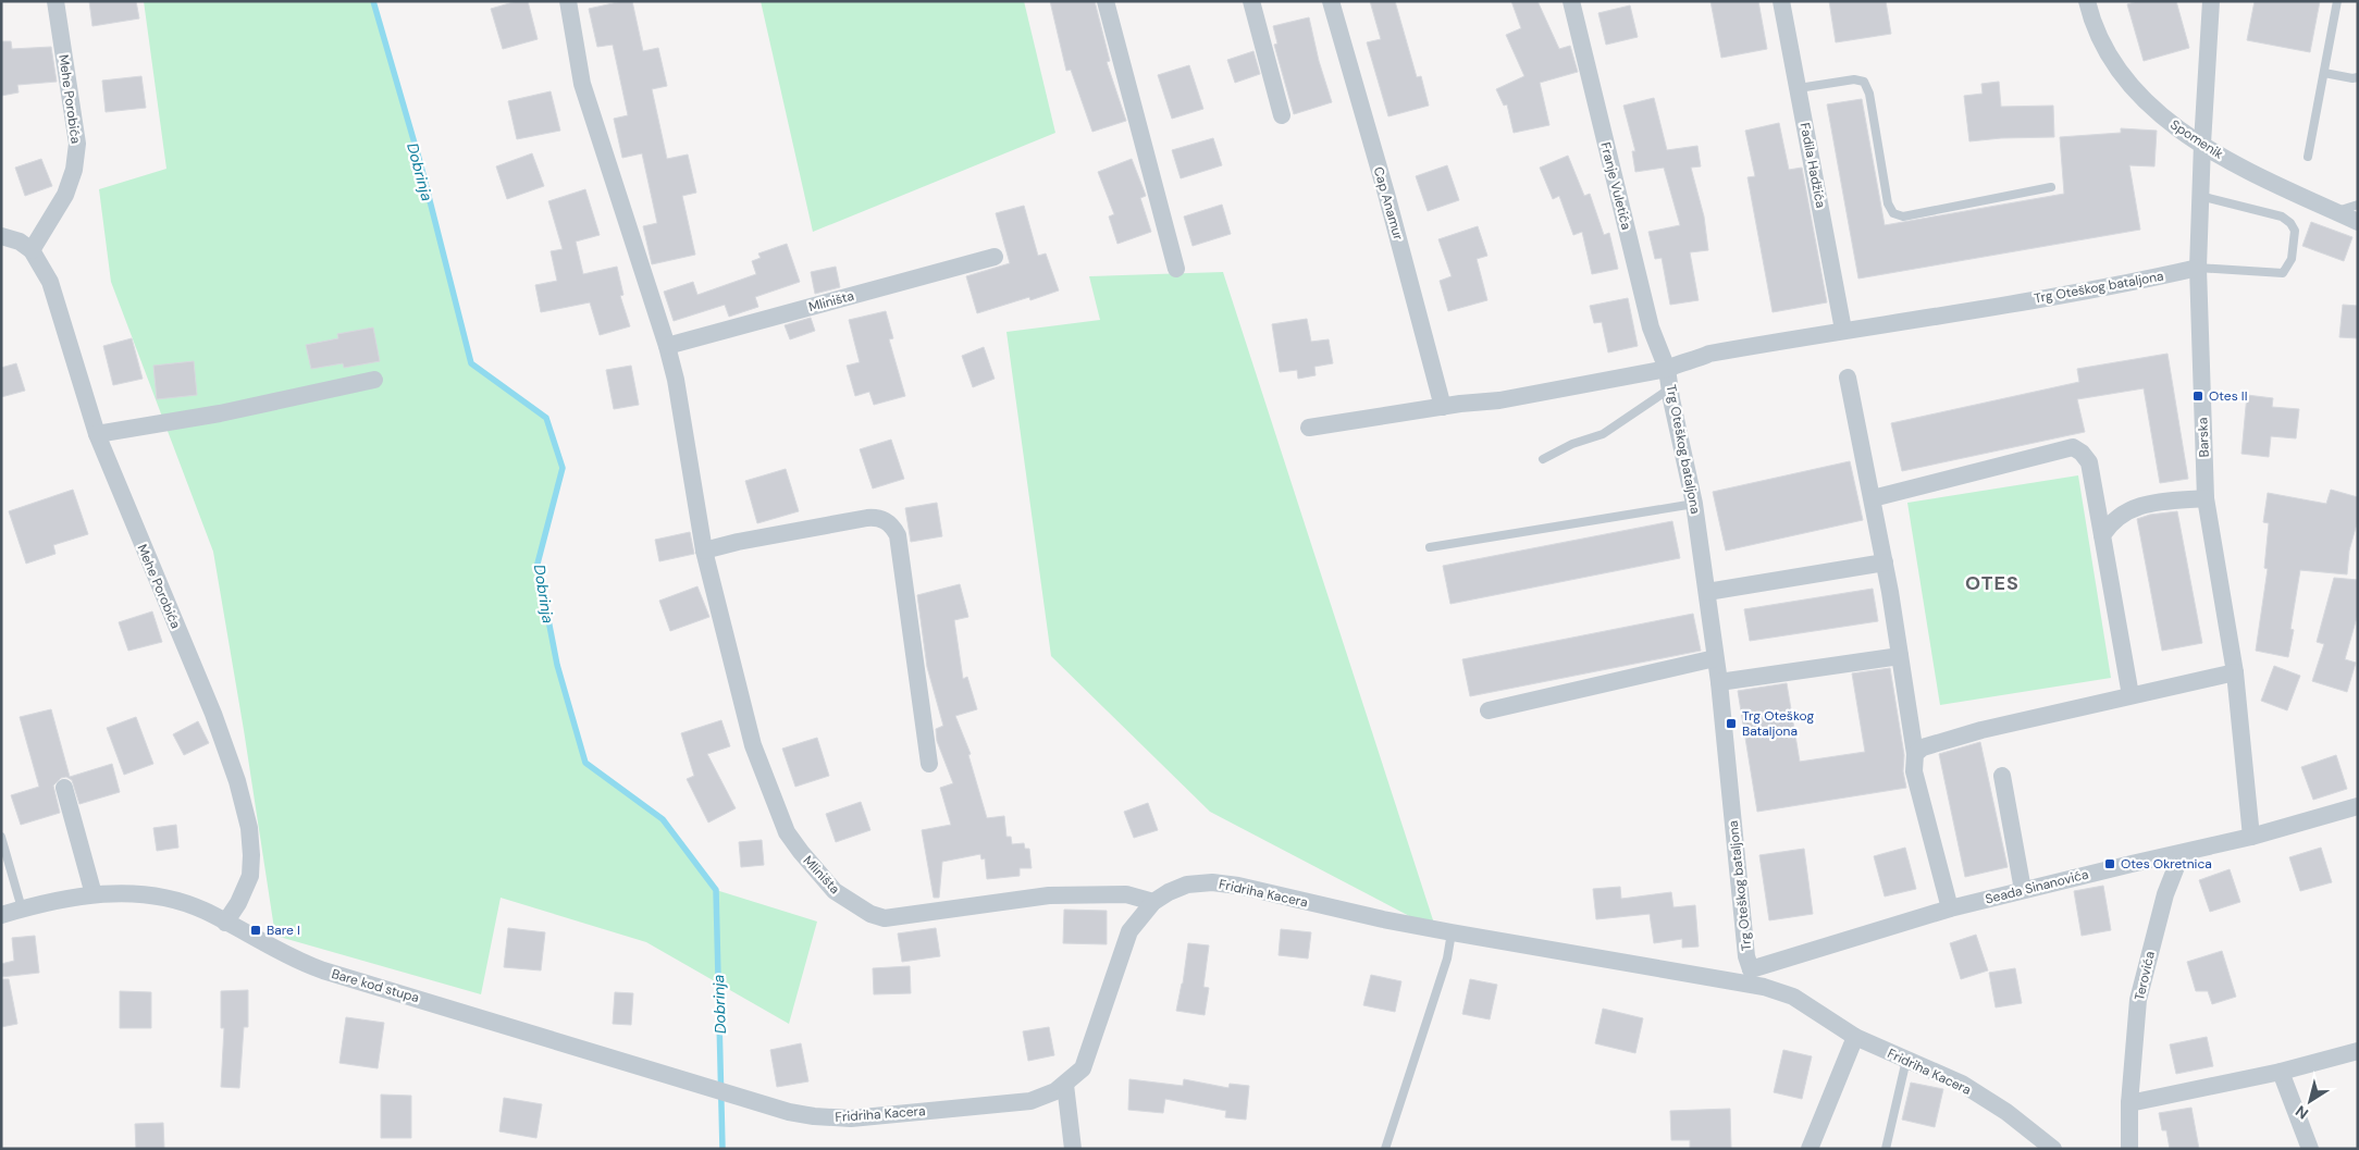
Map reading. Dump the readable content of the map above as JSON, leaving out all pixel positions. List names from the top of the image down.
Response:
{
  "streets": {
    "street": [
      "Mehe Porobića",
      "Spomenik",
      "Fadila Hadžića",
      "Franje Vuletića",
      "Cap Anamur",
      "Trg Oteškog bataljona",
      "Mliništa",
      "Barska",
      "Seada Sinanovića",
      "Fridriha Kacera",
      "Terovića",
      "Bare kod stupa"
    ]
  },
  "crossings": [
    ["Mehe Porobića", "Bare kod stupa"],
    ["Spomenik", "Barska"],
    ["Fadila Hadžića", "Trg Oteškog bataljona"],
    ["Franje Vuletića", "Trg Oteškog bataljona"],
    ["Trg Oteškog bataljona", "Barska"],
    ["Trg Oteškog bataljona", "Seada Sinanovića"],
    ["Trg Oteškog bataljona", "Fridriha Kacera"],
    ["Mliništa", "Fridriha Kacera"],
    ["Barska", "Seada Sinanovića"],
    ["Seada Sinanovića", "Fridriha Kacera"],
    ["Seada Sinanovića", "Terovića"],
    ["Fridriha Kacera", "Bare kod stupa"]
  ],
  "districts": ["OTES"],
  "water": ["Dobrinja"],
  "places": {
    "transit": [
      "Otes II",
      "Trg Oteškog Bataljona",
      "Otes Okretnica",
      "Bare I"
    ]
  },
  "north": "bottom left"
}
